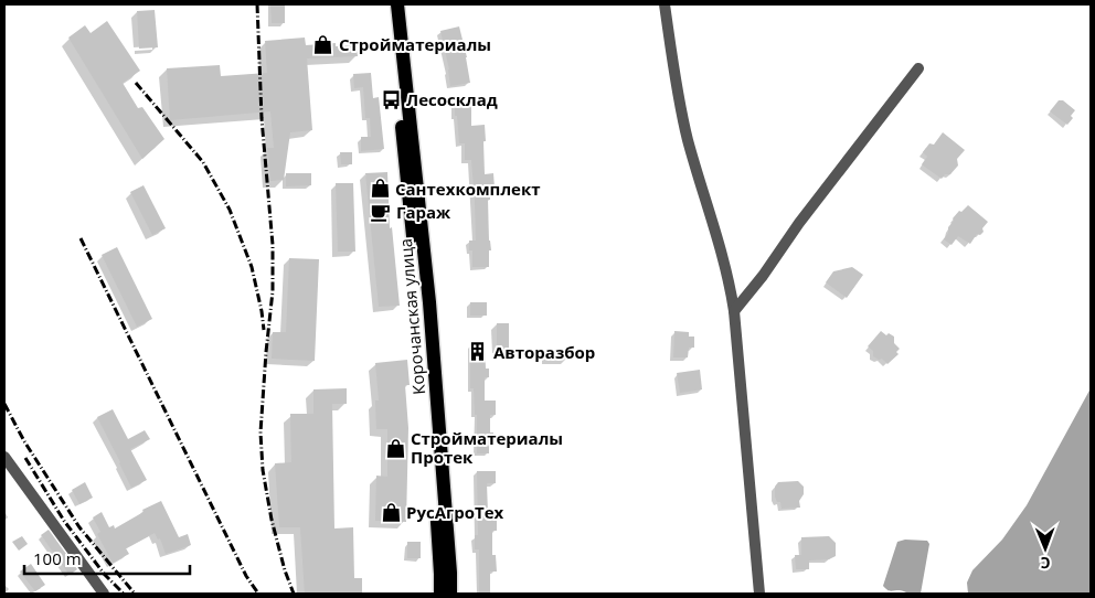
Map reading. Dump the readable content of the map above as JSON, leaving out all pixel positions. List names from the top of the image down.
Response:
{
  "streets": {
    "main road": ["Корочанская улица"]
  },
  "places": {
    "shop": [
      "Стройматериалы",
      "Сантехкомплект",
      "Стройматериалы Протек",
      "РусАгроТех"
    ],
    "bus stop": ["Лесосклад"],
    "cafe": ["Гараж"],
    "building": ["Авторазбор"]
  },
  "scale_bar": "100 m",
  "north": "bottom"
}
